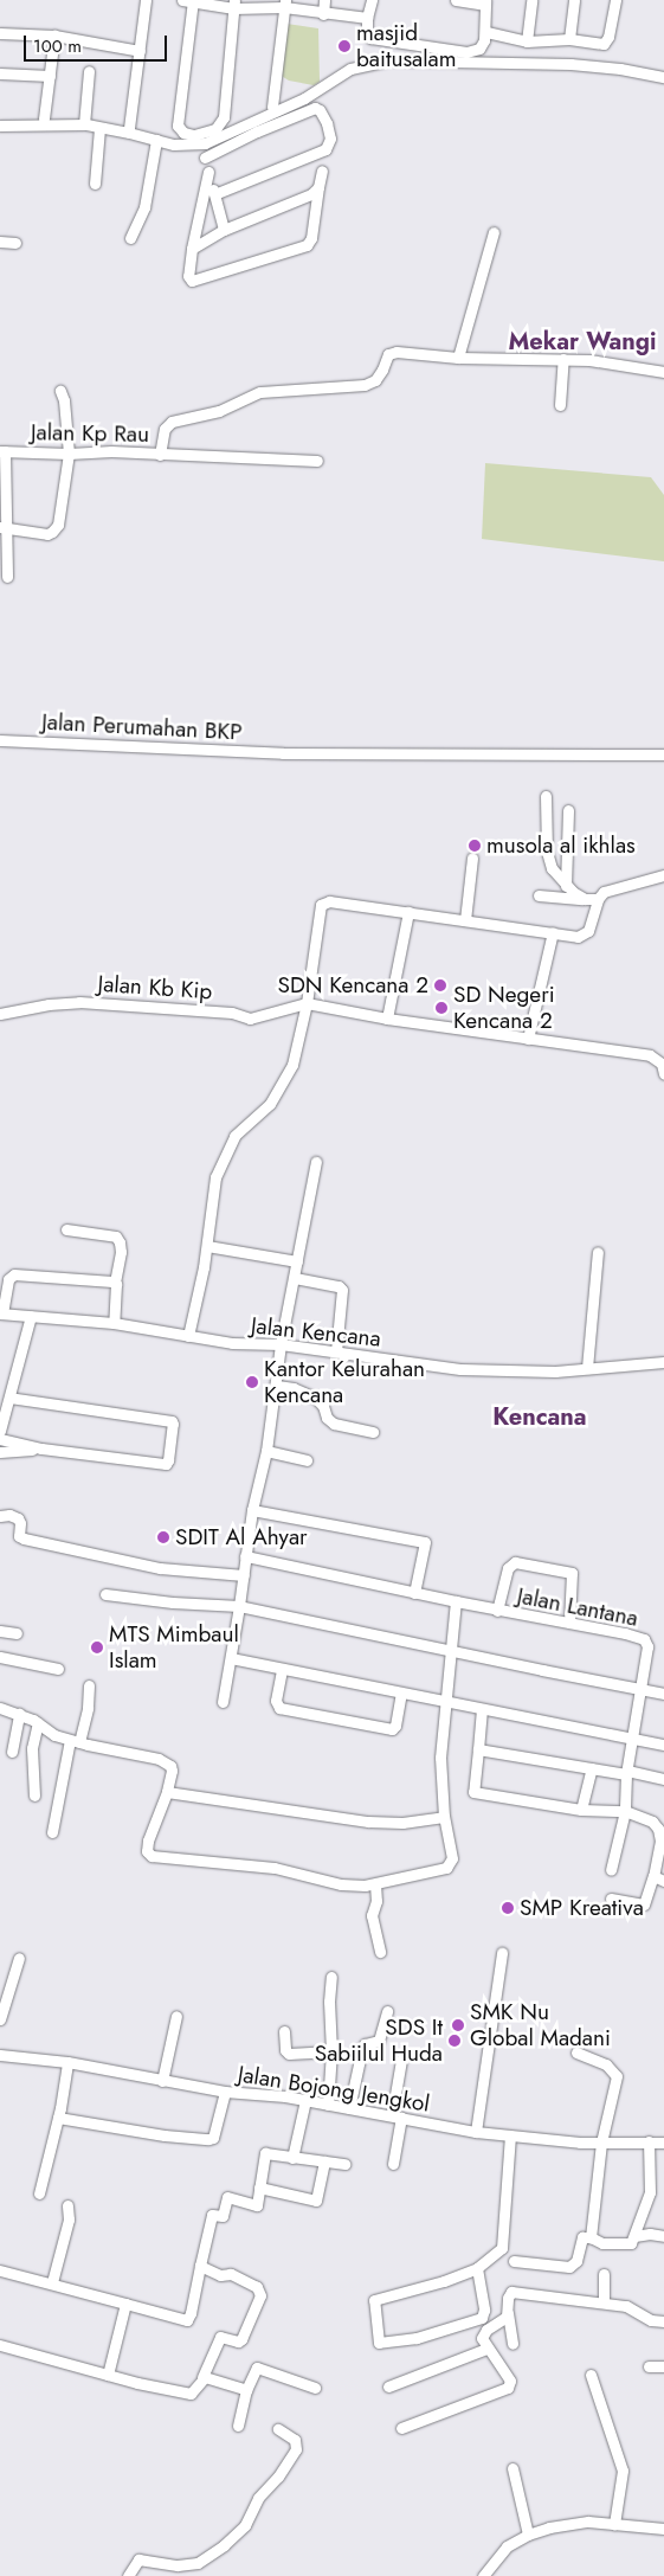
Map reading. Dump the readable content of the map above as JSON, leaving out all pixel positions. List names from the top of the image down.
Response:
{
  "streets": {
    "street": [
      "Jalan Kp Rau",
      "Jalan Perumahan BKP",
      "Jalan Kb Kip",
      "Jalan Kencana",
      "Jalan Lantana",
      "Jalan Bojong Jengkol"
    ]
  },
  "districts": ["Mekar Wangi", "Kencana"],
  "places": [
    "masjid baitusalam",
    "musola al ikhlas",
    "SDN Kencana 2",
    "SD Negeri Kencana 2",
    "Kantor Kelurahan Kencana",
    "SDIT Al Ahyar",
    "MTS Mimbaul Islam",
    "SMP Kreativa",
    "SMK Nu Global Madani",
    "SDS It Sabiilul Huda"
  ],
  "scale_bar": "100 m"
}
